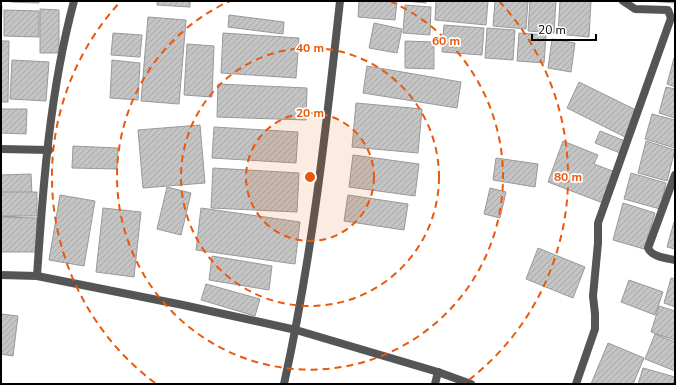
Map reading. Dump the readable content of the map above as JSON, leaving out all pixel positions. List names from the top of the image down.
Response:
{
  "scale_bar": "20 m",
  "rings": [
    "60 m",
    "40 m",
    "20 m",
    "80 m"
  ]
}
